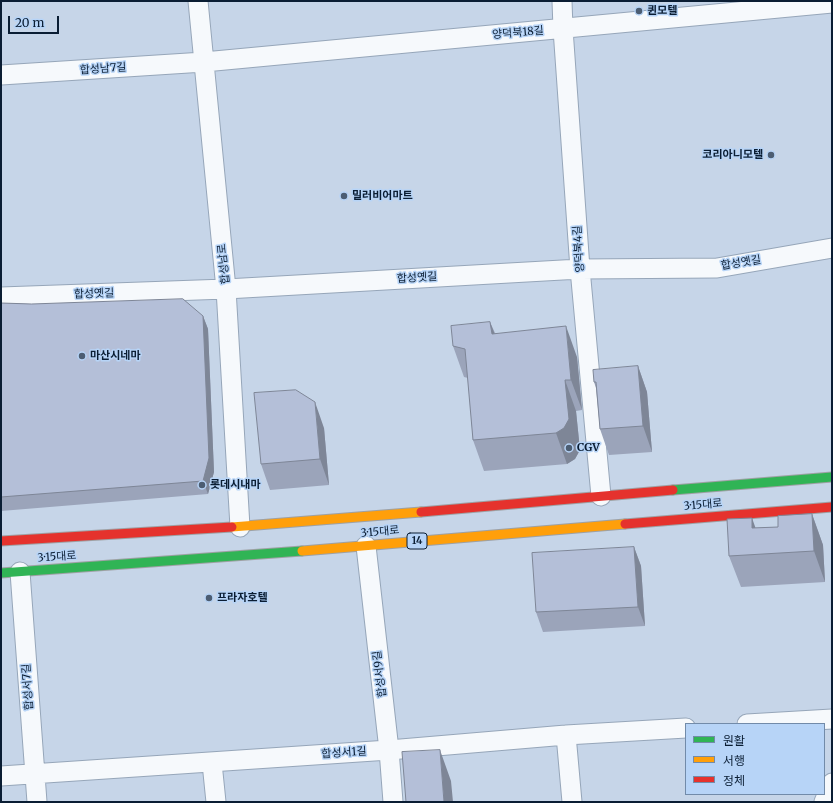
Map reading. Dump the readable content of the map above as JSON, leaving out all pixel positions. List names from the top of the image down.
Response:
{
  "streets": {
    "main road": ["3·15대로", "14"],
    "street": [
      "양덕북18길",
      "합성남7길",
      "양덕북4길",
      "합성옛길",
      "합성남로",
      "합성서9길",
      "합성서7길",
      "합성서1길"
    ]
  },
  "crossings": [
    ["양덕북18길", "합성남7길"],
    ["양덕북18길", "양덕북4길"],
    ["양덕북18길", "합성남로"],
    ["합성남7길", "합성남로"],
    ["양덕북4길", "합성옛길"],
    ["양덕북4길", "3·15대로"],
    ["합성옛길", "합성남로"],
    ["합성남로", "3·15대로"],
    ["3·15대로", "합성서9길"],
    ["3·15대로", "합성서7길"],
    ["합성서9길", "합성서1길"],
    ["합성서7길", "합성서1길"]
  ],
  "places": [
    "퀸모텔",
    "코리아니모텔",
    "밀러비어마트",
    "마산시네마",
    "CGV",
    "롯데시내마",
    "프라자호텔"
  ],
  "legend": ["원활", "서행", "정체"],
  "scale_bar": "20 m"
}
